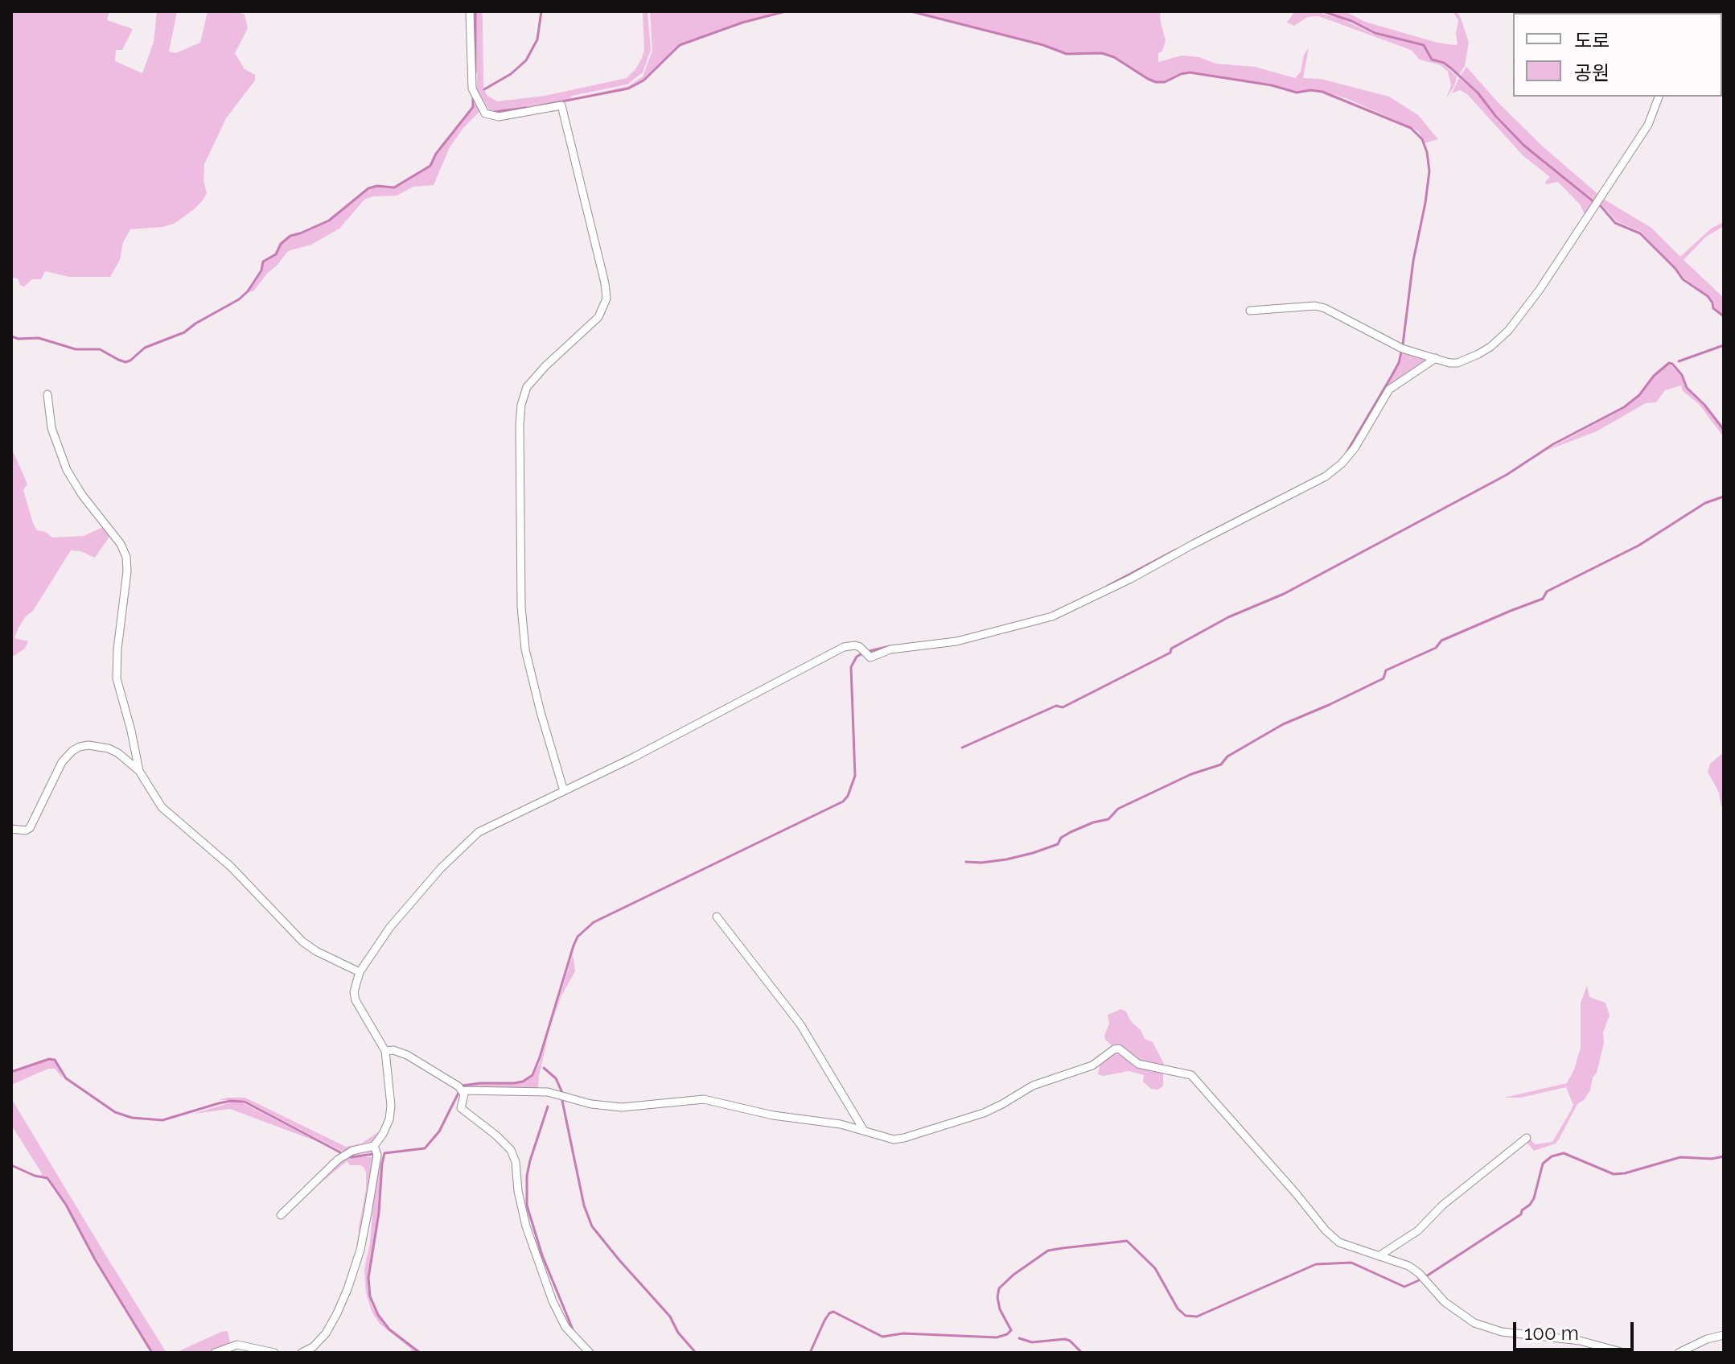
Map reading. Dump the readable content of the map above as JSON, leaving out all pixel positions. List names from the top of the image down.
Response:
{
  "legend": ["도로", "공원"],
  "scale_bar": "100 m"
}
